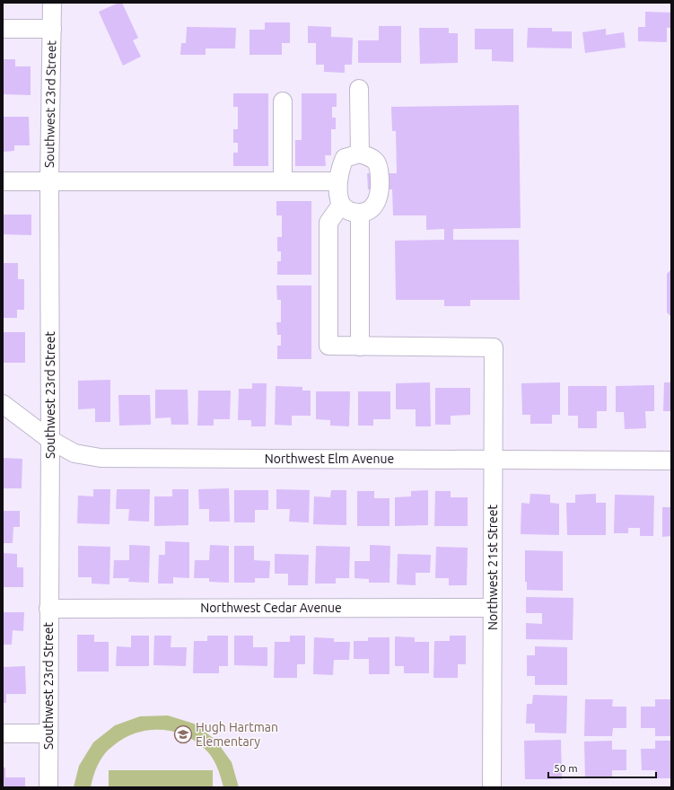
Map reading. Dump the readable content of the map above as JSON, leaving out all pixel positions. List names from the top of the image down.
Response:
{
  "streets": {
    "street": [
      "Southwest 23rd Street",
      "Northwest Elm Avenue",
      "Northwest 21st Street",
      "Northwest Cedar Avenue"
    ]
  },
  "crossings": [
    ["Southwest 23rd Street", "Northwest Elm Avenue"],
    ["Southwest 23rd Street", "Northwest Cedar Avenue"],
    ["Northwest Elm Avenue", "Northwest 21st Street"],
    ["Northwest 21st Street", "Northwest Cedar Avenue"]
  ],
  "places": {
    "school or university": ["Hugh Hartman Elementary"]
  },
  "scale_bar": "50 m"
}
